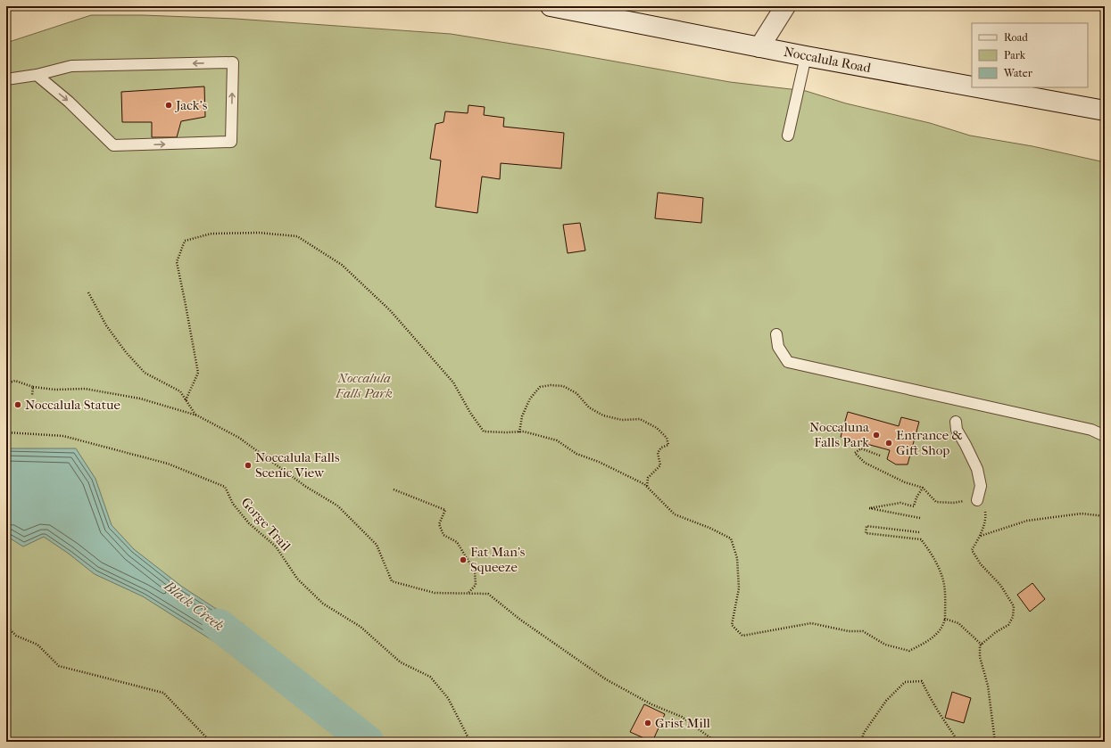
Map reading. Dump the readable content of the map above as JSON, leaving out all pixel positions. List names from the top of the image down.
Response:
{
  "streets": {
    "main road": ["Noccalula Road"],
    "path": ["Gorge Trail"]
  },
  "water": ["Black Creek"],
  "parks": ["Noccalula Falls Park"],
  "places": [
    "Jack's",
    "Noccalula Statue",
    "Noccaluna Falls Park",
    "Entrance & Gift Shop",
    "Noccalula Falls Scenic View",
    "Fat Man's Squeeze",
    "Grist Mill"
  ],
  "legend": ["Road", "Park", "Water"]
}
